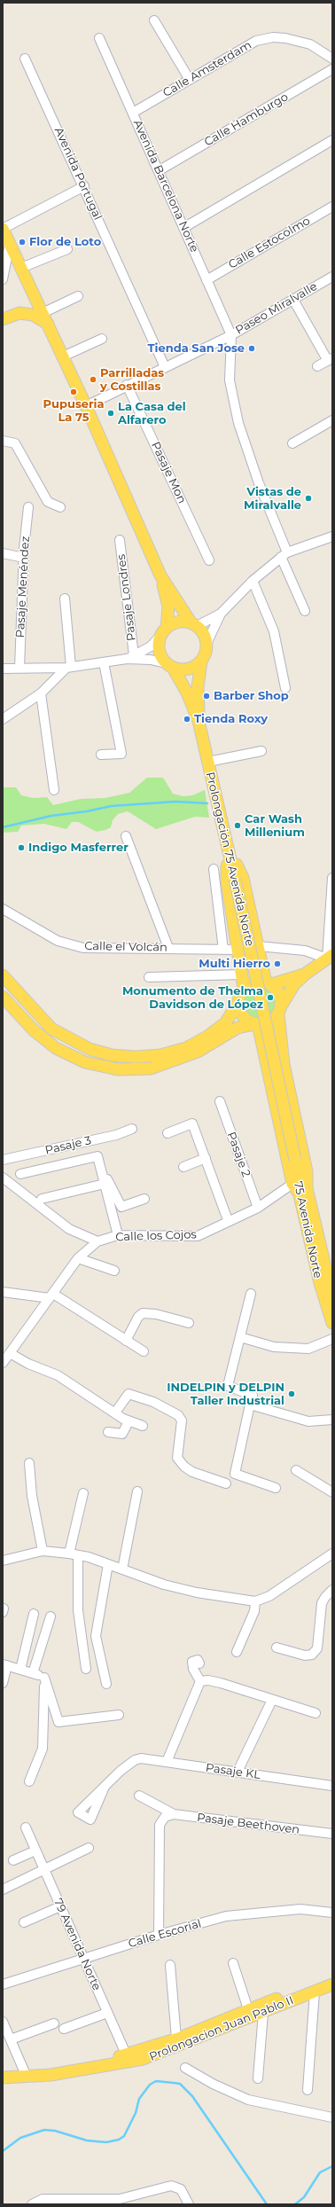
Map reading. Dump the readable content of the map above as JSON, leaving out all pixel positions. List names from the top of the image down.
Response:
{
  "streets": {
    "main road": ["Prolongación 75 Avenida Norte", "75 Avenida Norte", "Prolongacion Juan Pablo II"],
    "street": [
      "Calle Amsterdam",
      "Calle Hamburgo",
      "Avenida Portugal",
      "Avenida Barcelona Norte",
      "Calle Estocolmo",
      "Paseo Miralvalle",
      "Pasaje Mon",
      "Pasaje Menéndez",
      "Pasaje Londres",
      "Calle el Volcán",
      "Pasaje 3",
      "Pasaje 2",
      "Calle los Cojos",
      "Pasaje KL",
      "Pasaje Beethoven",
      "Calle Escorial",
      "79 Avenida Norte"
    ]
  },
  "crossings": [
    ["Calle Amsterdam", "Avenida Barcelona Norte"],
    ["Calle Hamburgo", "Avenida Barcelona Norte"],
    ["Avenida Portugal", "Paseo Miralvalle"],
    ["Avenida Barcelona Norte", "Calle Estocolmo"],
    ["Avenida Barcelona Norte", "Paseo Miralvalle"],
    ["Paseo Miralvalle", "Pasaje Mon"],
    ["Prolongación 75 Avenida Norte", "75 Avenida Norte"],
    ["Pasaje 2", "Calle los Cojos"],
    ["75 Avenida Norte", "Calle los Cojos"],
    ["Calle Escorial", "79 Avenida Norte"],
    ["79 Avenida Norte", "Prolongacion Juan Pablo II"]
  ],
  "places": [
    "Flor de Loto",
    "Tienda San Jose",
    "Parrilladas y Costillas",
    "Pupuseria La 75",
    "La Casa del Alfarero",
    "Vistas de Miralvalle",
    "Barber Shop",
    "Tienda Roxy",
    "Car Wash Millenium",
    "Indigo Masferrer",
    "Multi Hierro",
    "Monumento de Thelma Davidson de López",
    "INDELPIN y DELPIN Taller Industrial"
  ]
}
